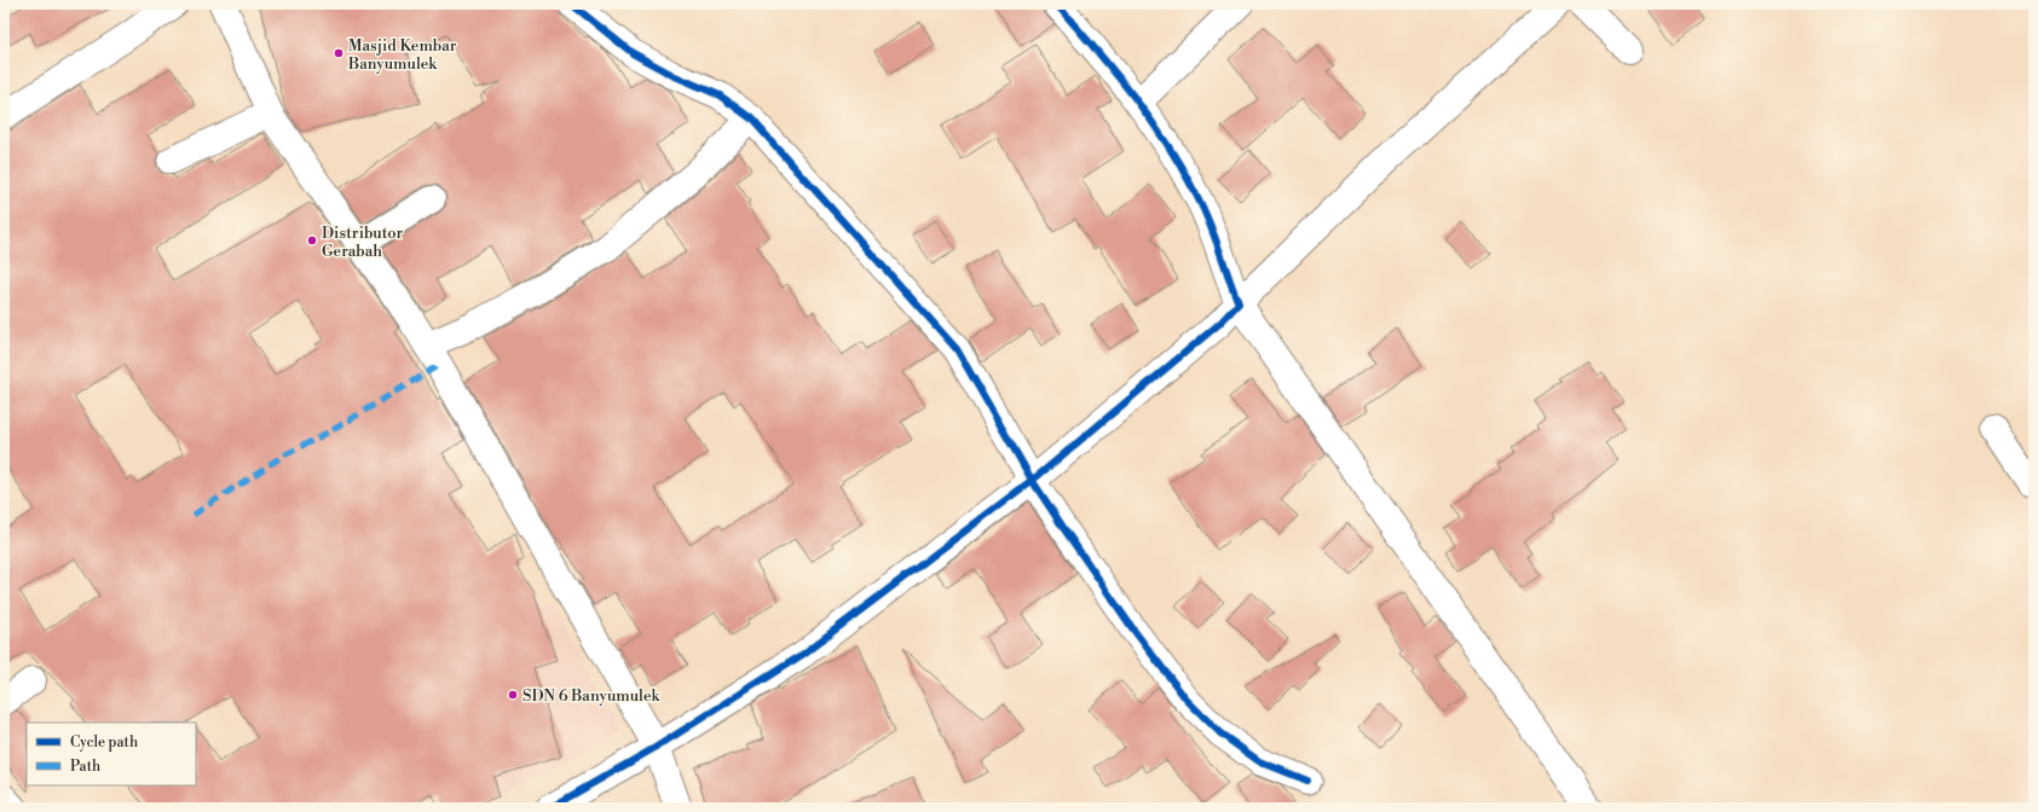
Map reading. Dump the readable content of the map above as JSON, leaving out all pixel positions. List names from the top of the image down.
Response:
{
  "places": ["Masjid Kembar Banyumulek", "Distributor Gerabah", "SDN 6 Banyumulek"],
  "legend": ["Cycle path", "Path"]
}
